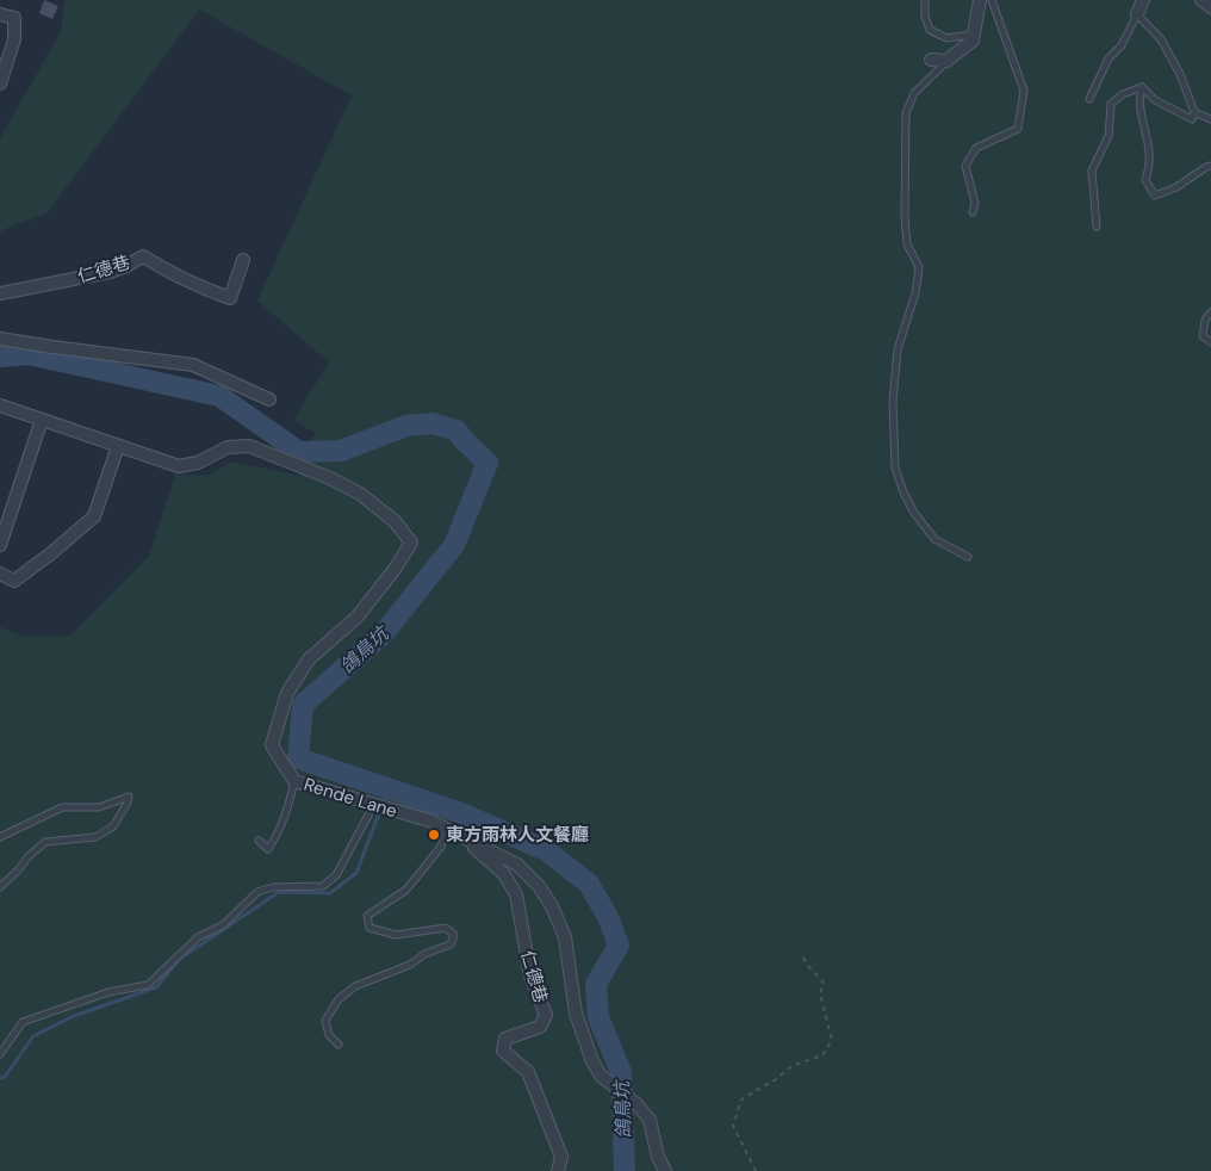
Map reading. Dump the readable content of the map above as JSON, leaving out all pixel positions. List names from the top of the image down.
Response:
{
  "streets": {
    "street": ["仁德巷", "Rende Lane"]
  },
  "crossings": [
    ["仁德巷", "Rende Lane"]
  ],
  "water": ["鴿鳥坑"],
  "places": ["東方雨林人文餐廳"]
}
